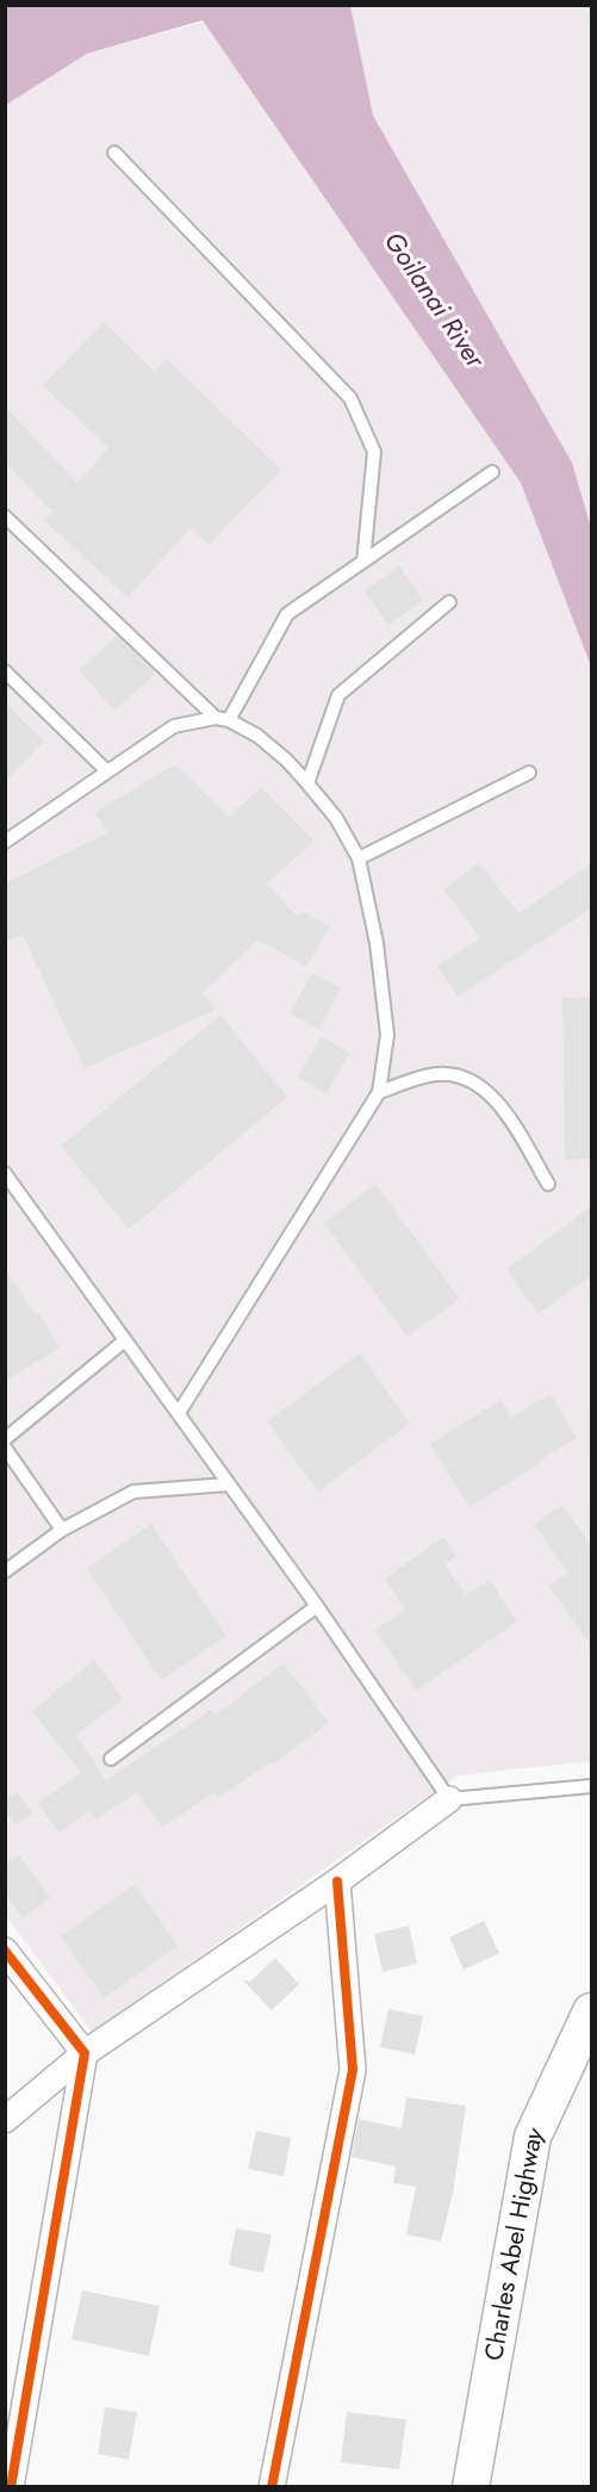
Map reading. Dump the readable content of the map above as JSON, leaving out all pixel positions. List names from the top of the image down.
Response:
{
  "streets": {
    "main road": ["Charles Abel Highway"]
  },
  "water": ["Goilanai River"]
}
